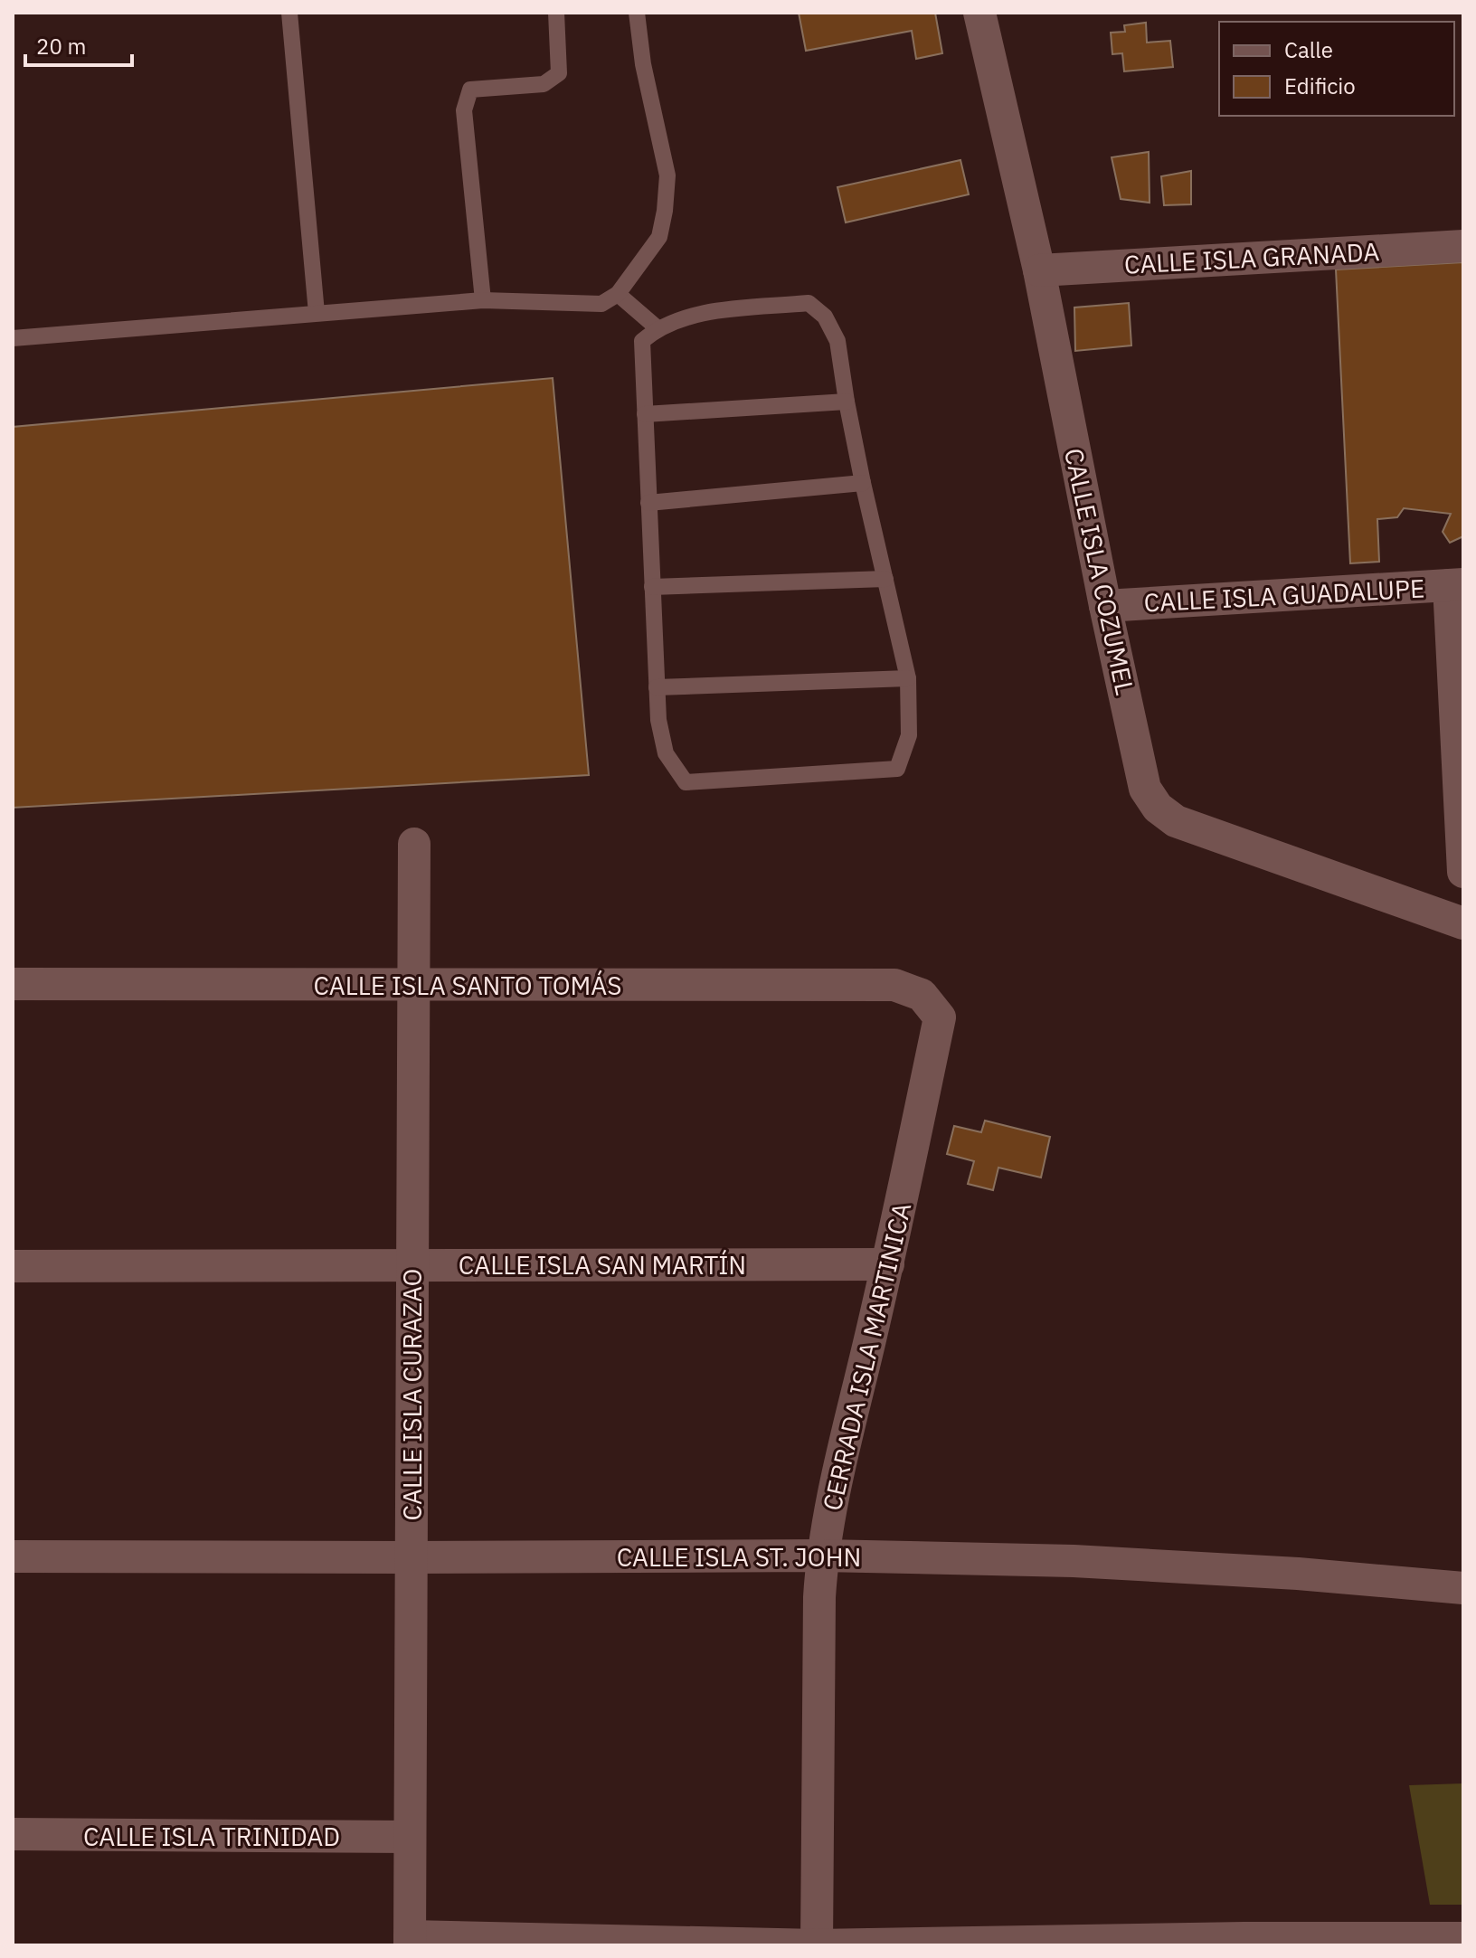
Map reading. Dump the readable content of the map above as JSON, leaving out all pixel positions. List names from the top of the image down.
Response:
{
  "streets": {
    "street": [
      "CALLE ISLA GRANADA",
      "CALLE ISLA COZUMEL",
      "CALLE ISLA GUADALUPE",
      "CALLE ISLA SANTO TOMÁS",
      "CALLE ISLA SAN MARTÍN",
      "CERRADA ISLA MARTINICA",
      "CALLE ISLA CURAZAO",
      "CALLE ISLA ST. JOHN",
      "CALLE ISLA TRINIDAD"
    ]
  },
  "crossings": [
    ["CALLE ISLA GRANADA", "CALLE ISLA COZUMEL"],
    ["CALLE ISLA COZUMEL", "CALLE ISLA GUADALUPE"],
    ["CALLE ISLA SANTO TOMÁS", "CERRADA ISLA MARTINICA"],
    ["CALLE ISLA SANTO TOMÁS", "CALLE ISLA CURAZAO"],
    ["CALLE ISLA SAN MARTÍN", "CERRADA ISLA MARTINICA"],
    ["CALLE ISLA SAN MARTÍN", "CALLE ISLA CURAZAO"],
    ["CERRADA ISLA MARTINICA", "CALLE ISLA ST. JOHN"],
    ["CALLE ISLA CURAZAO", "CALLE ISLA ST. JOHN"],
    ["CALLE ISLA CURAZAO", "CALLE ISLA TRINIDAD"]
  ],
  "legend": ["Calle", "Edificio"],
  "scale_bar": "20 m"
}
